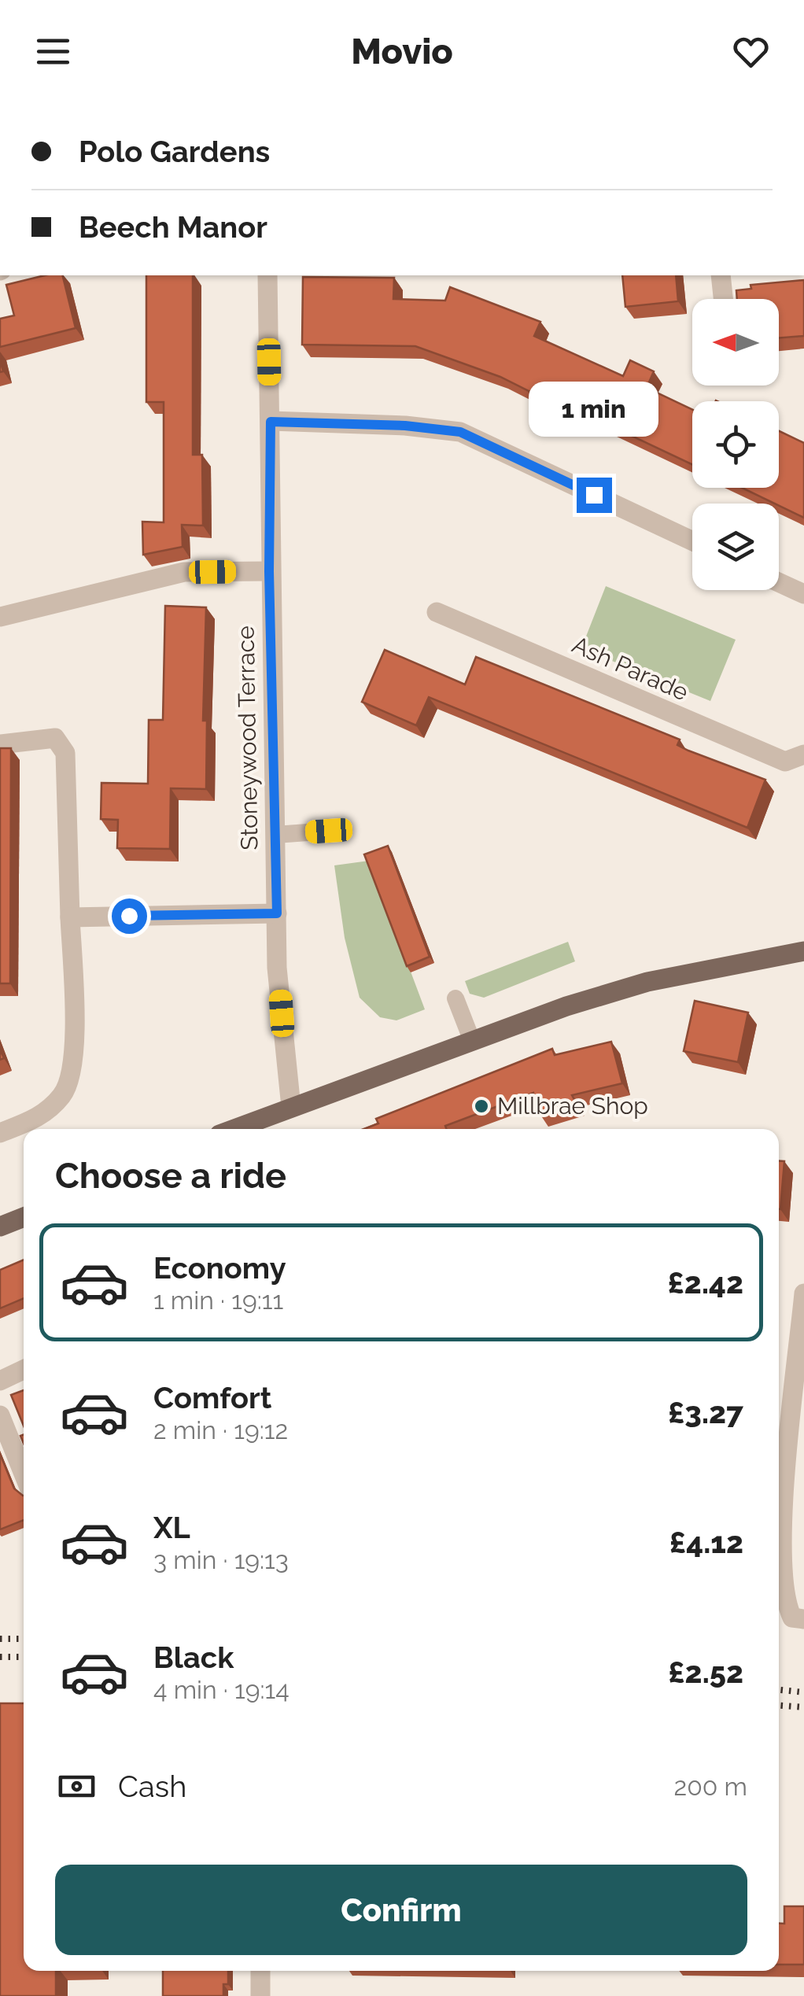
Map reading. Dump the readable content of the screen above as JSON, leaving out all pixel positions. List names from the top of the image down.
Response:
{
  "streets": {
    "street": ["Ash Parade", "Stoneywood Terrace"]
  },
  "places": ["Millbrae Shop"],
  "north": "left",
  "page": {
    "header": "Movio",
    "banner": ["Polo Gardens", "Beech Manor"],
    "bubble": "1 min",
    "heading": "Choose a ride",
    "list": [
      {
        "name": "Economy",
        "note": "1 min · 19:11",
        "value": "£2.42"
      },
      {
        "name": "Comfort",
        "note": "2 min · 19:12",
        "value": "£3.27"
      },
      {
        "name": "XL",
        "note": "3 min · 19:13",
        "value": "£4.12"
      },
      {
        "name": "Black",
        "note": "4 min · 19:14",
        "value": "£2.52"
      }
    ],
    "pay": ["Cash", "200 m"],
    "buttons": "Confirm"
  }
}
